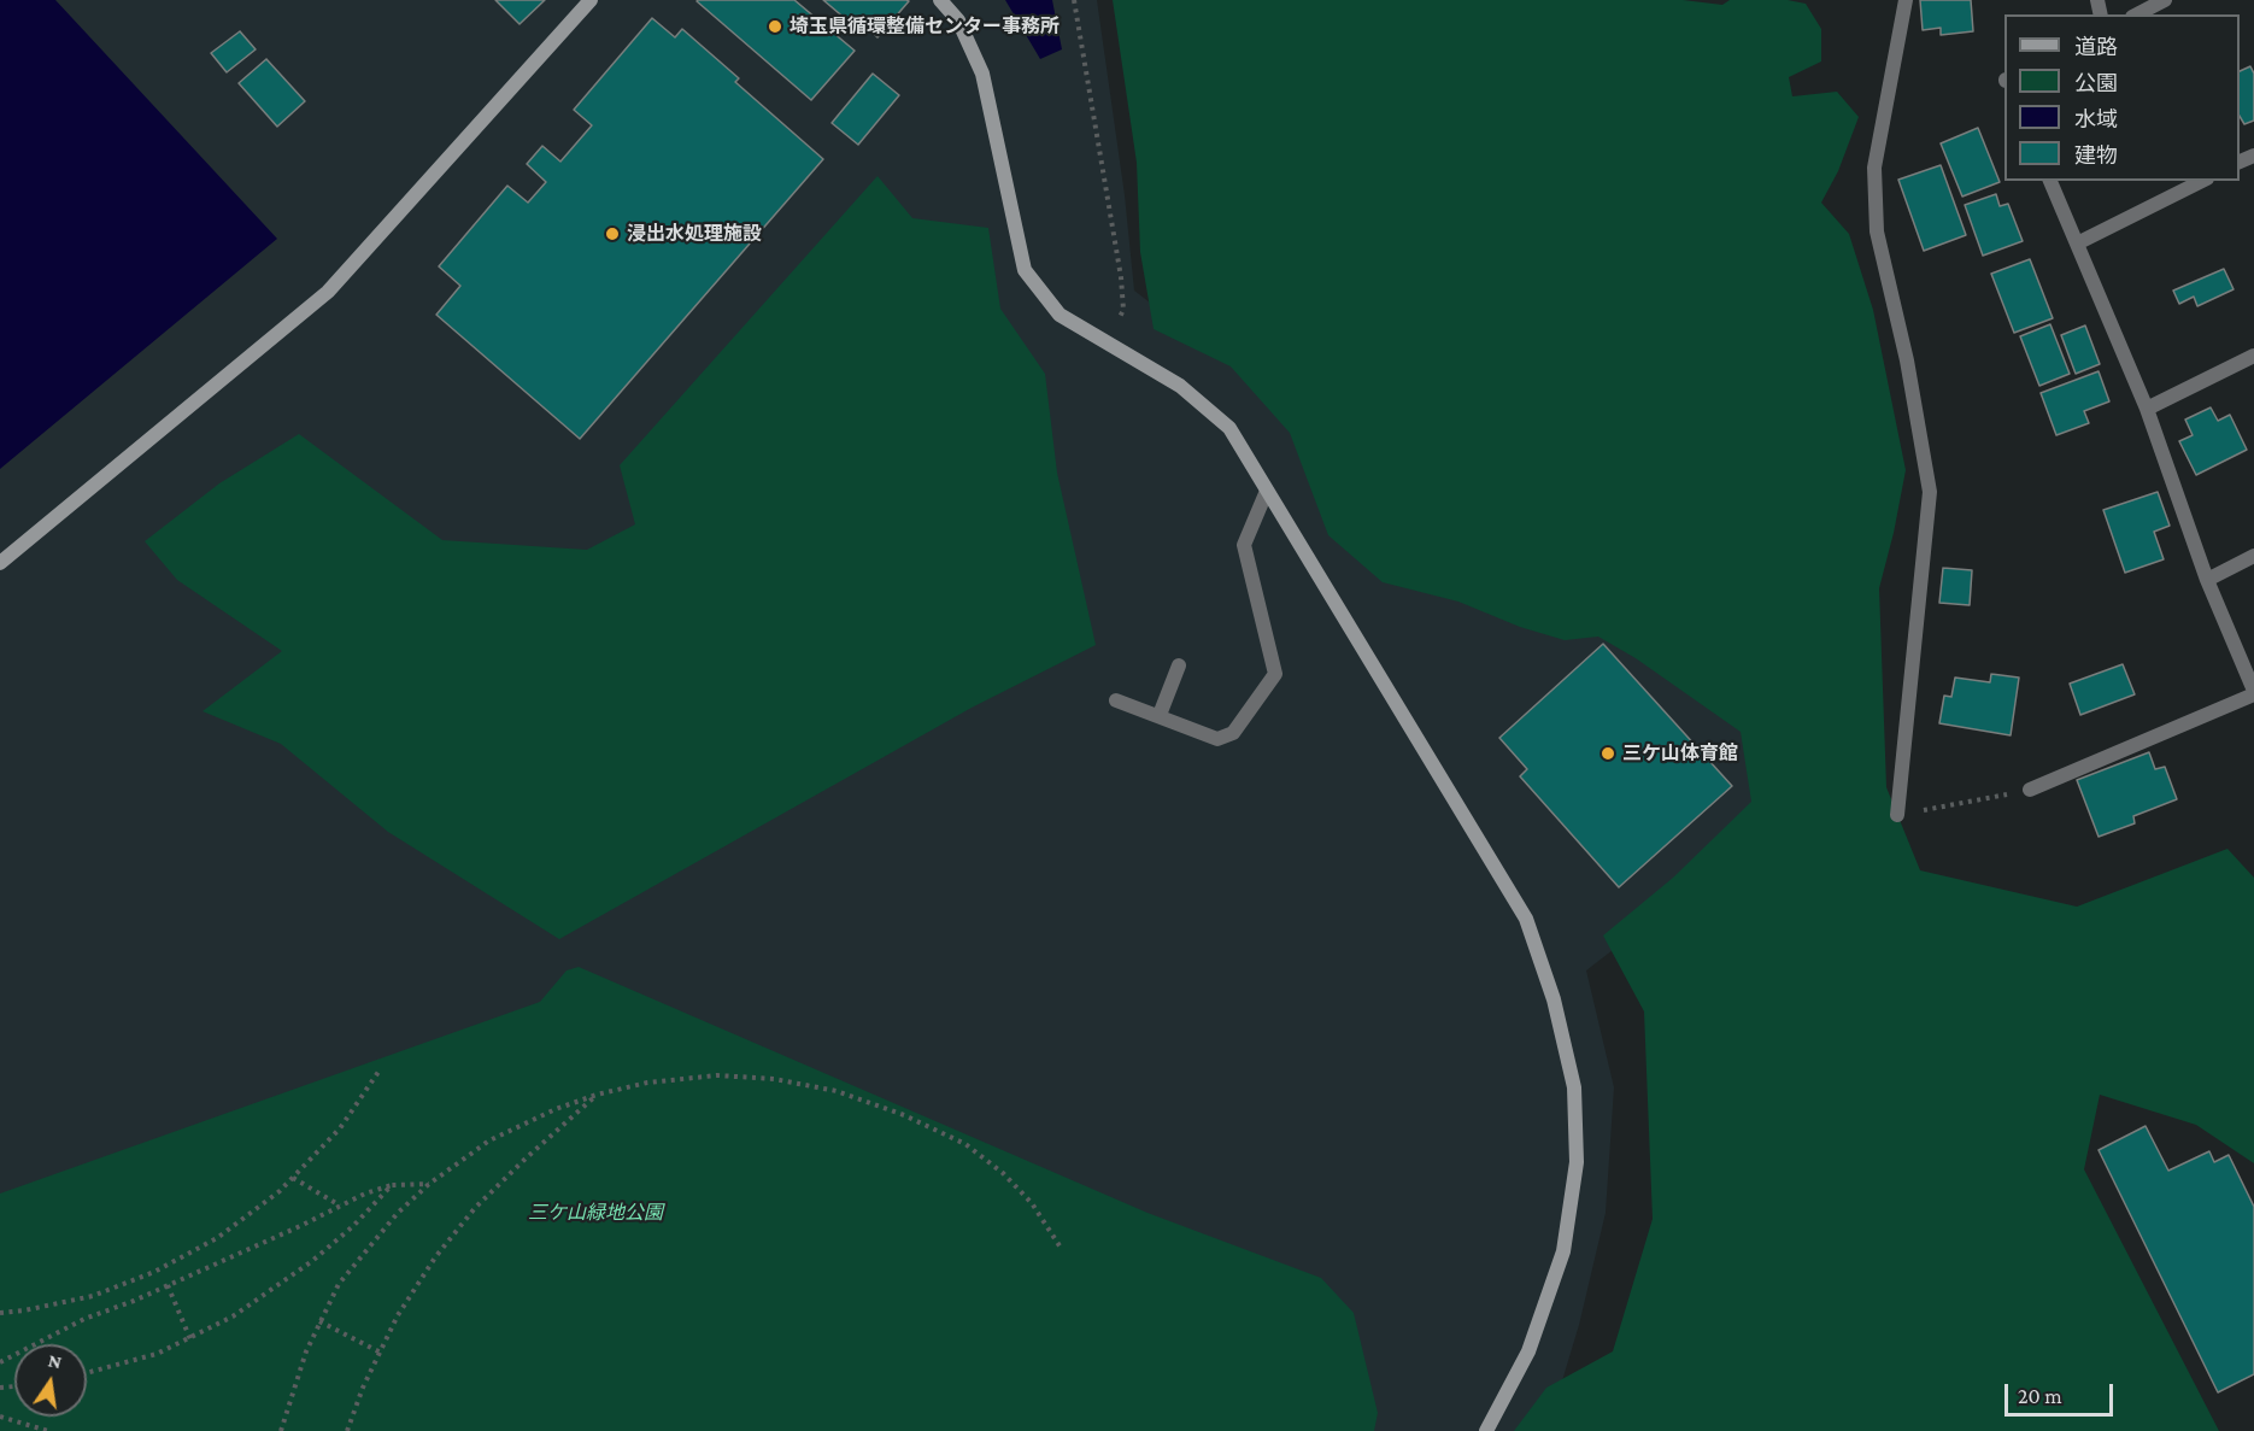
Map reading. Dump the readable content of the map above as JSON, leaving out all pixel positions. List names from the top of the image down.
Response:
{
  "parks": ["三ケ山緑地公園"],
  "places": ["埼玉県循環整備センター事務所", "浸出水処理施設", "三ケ山体育館"],
  "legend": [
    "道路",
    "公園",
    "水域",
    "建物"
  ],
  "scale_bar": "20 m",
  "north": "top"
}
